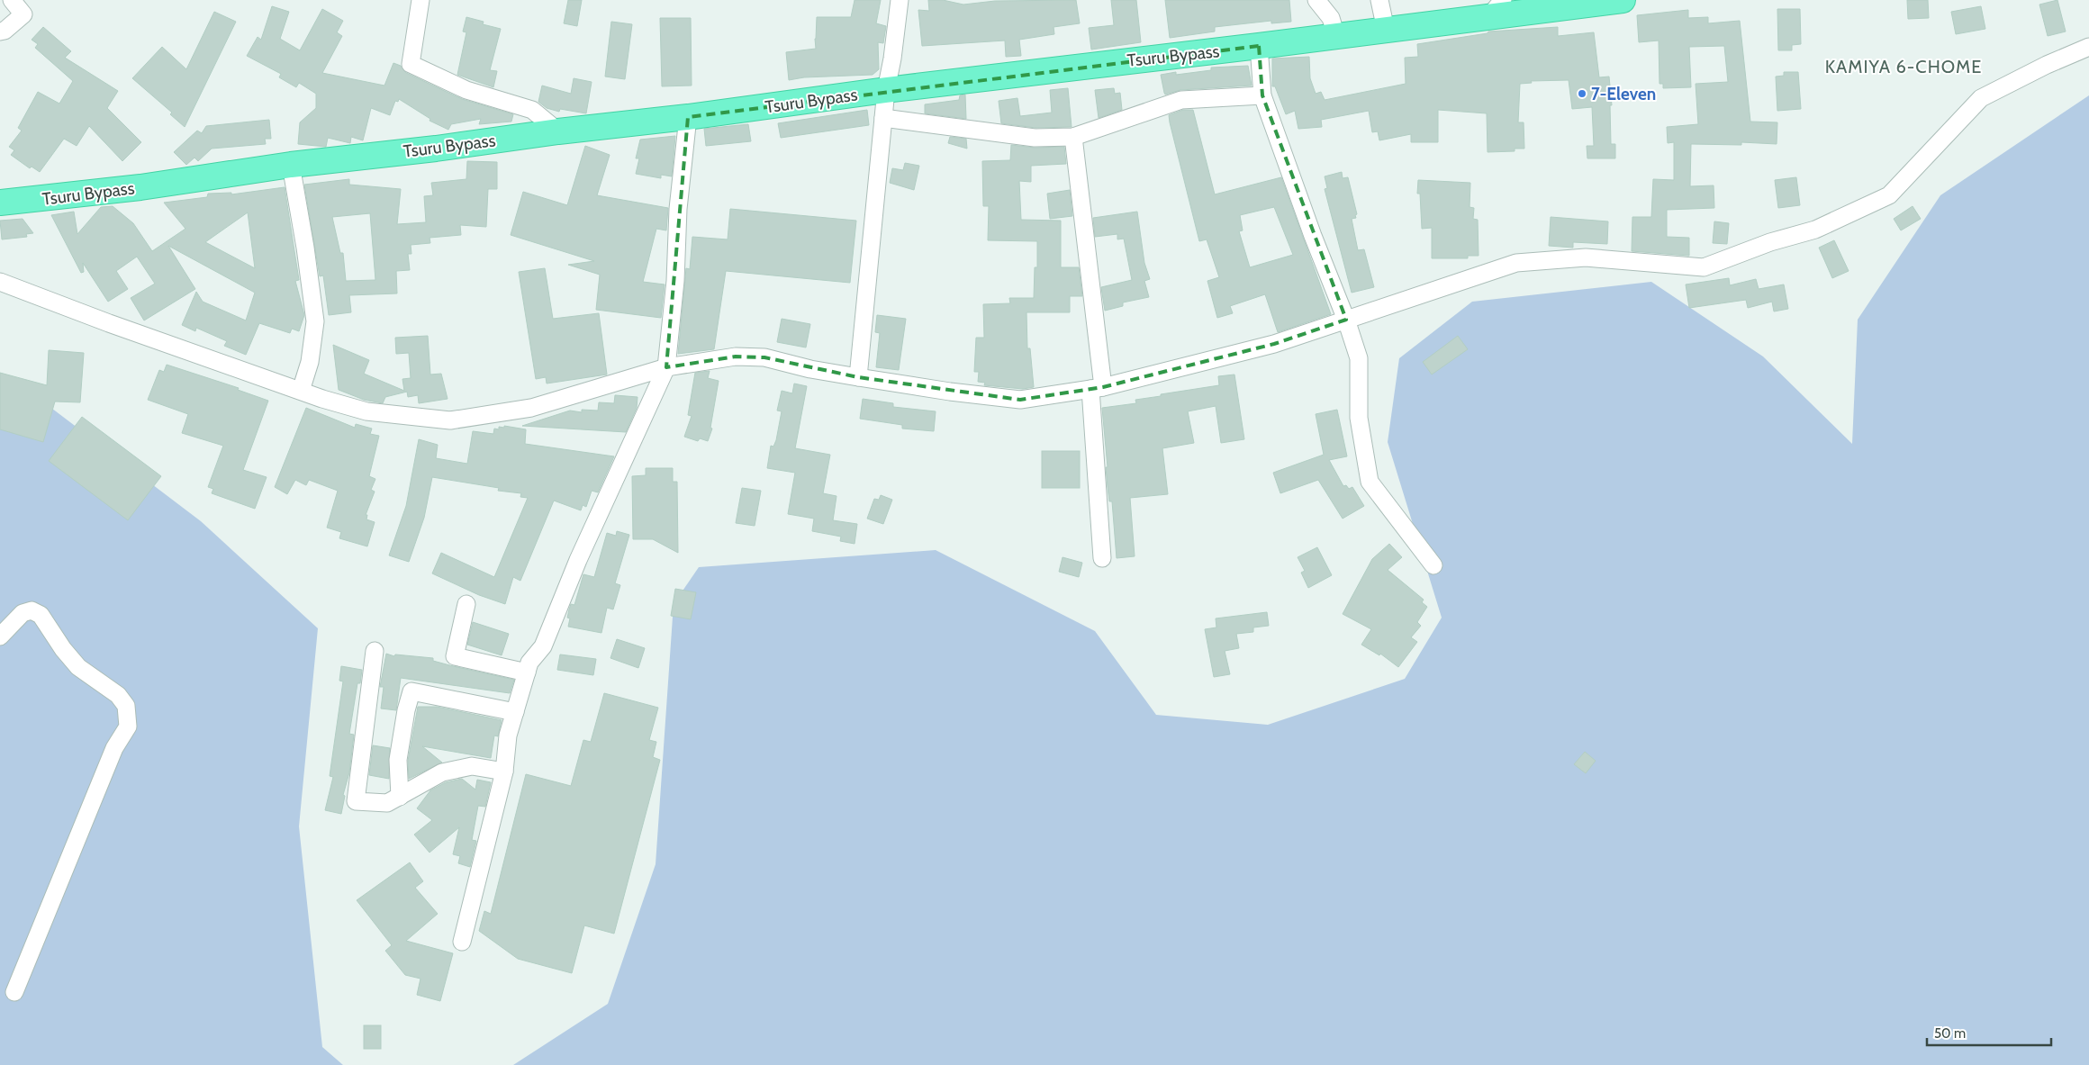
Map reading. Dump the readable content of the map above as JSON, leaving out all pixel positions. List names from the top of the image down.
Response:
{
  "streets": {
    "highway": ["Tsuru Bypass"]
  },
  "districts": ["KAMIYA 6-CHOME"],
  "places": ["7-Eleven"],
  "scale_bar": "50 m"
}
